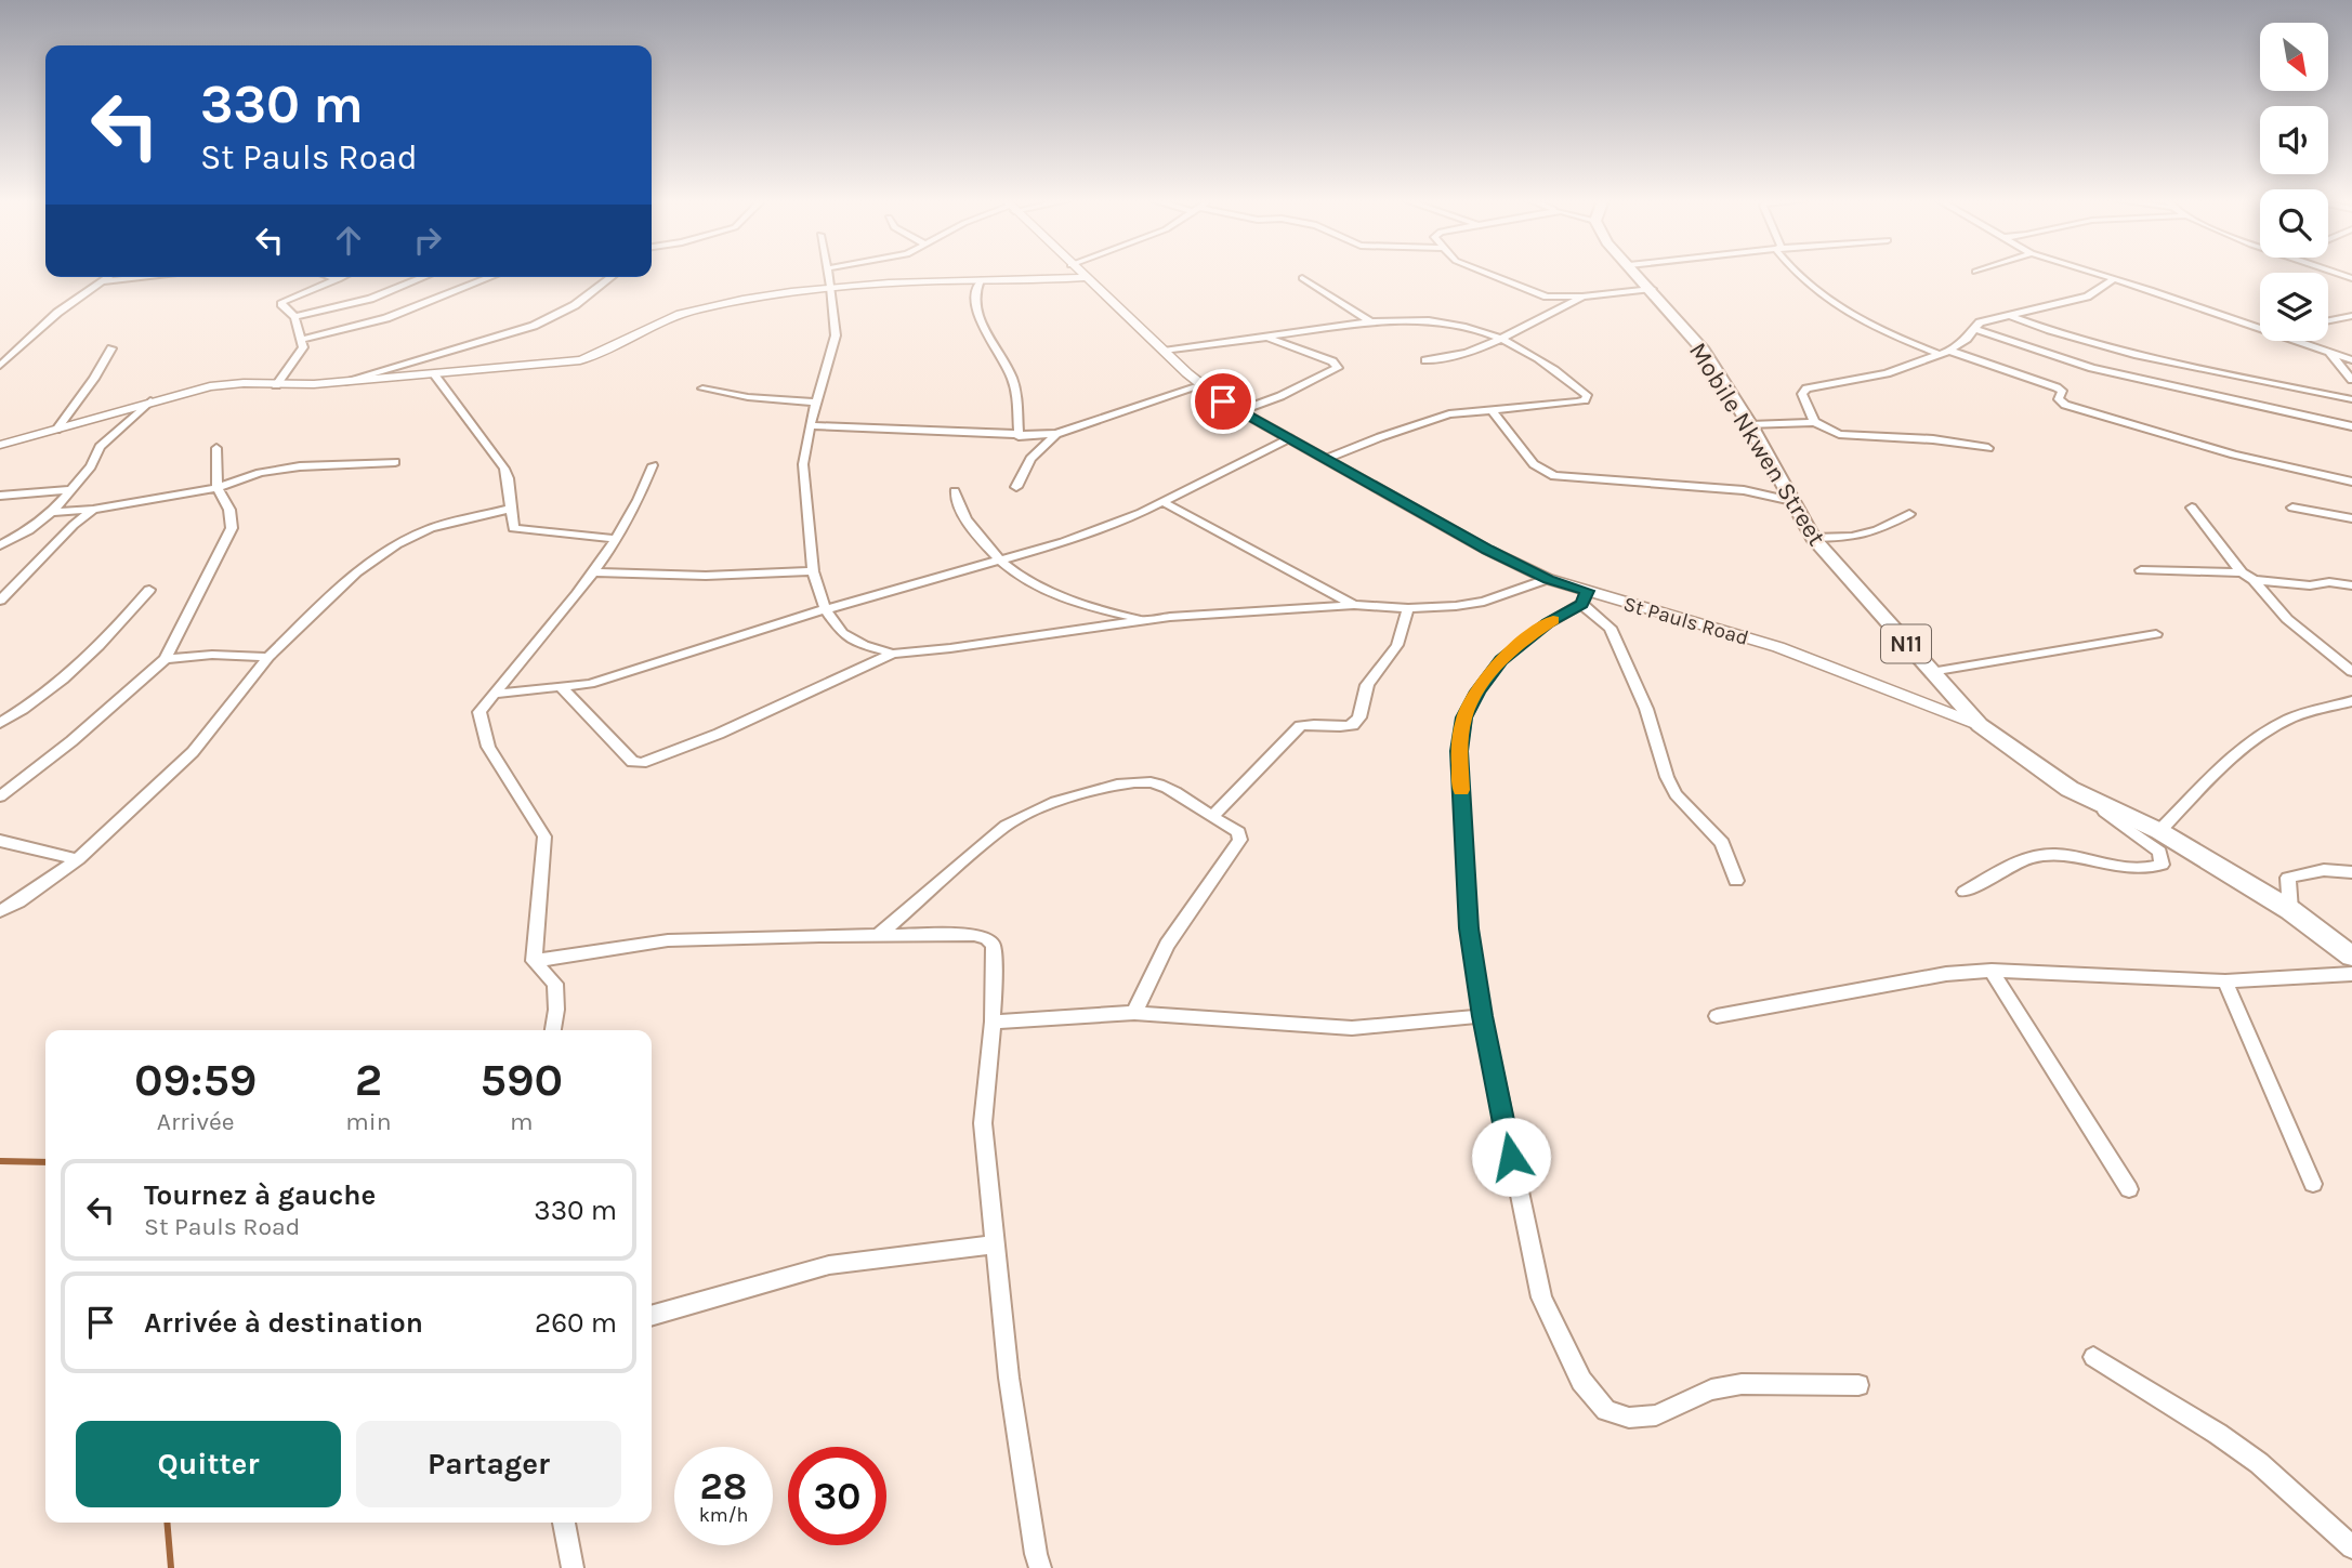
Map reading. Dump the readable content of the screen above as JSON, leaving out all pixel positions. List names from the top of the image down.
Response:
{
  "streets": {
    "highway": ["Mobile Nkwen Street", "N11"],
    "street": ["St Pauls Road"]
  },
  "crossings": [
    ["Mobile Nkwen Street", "St Pauls Road"]
  ],
  "north": "bottom right",
  "page": {
    "turn": ["330 m", "St Pauls Road"],
    "eta": [
      "09:59",
      "Arrivée",
      "2",
      "min",
      "590",
      "m"
    ],
    "list": [
      {
        "name": "Tournez à gauche",
        "note": "St Pauls Road",
        "value": "330 m"
      },
      {
        "name": "Arrivée à destination",
        "value": "260 m"
      }
    ],
    "buttons": ["Quitter", "Partager"],
    "speed": "28 km/h",
    "limit": "30"
  }
}
